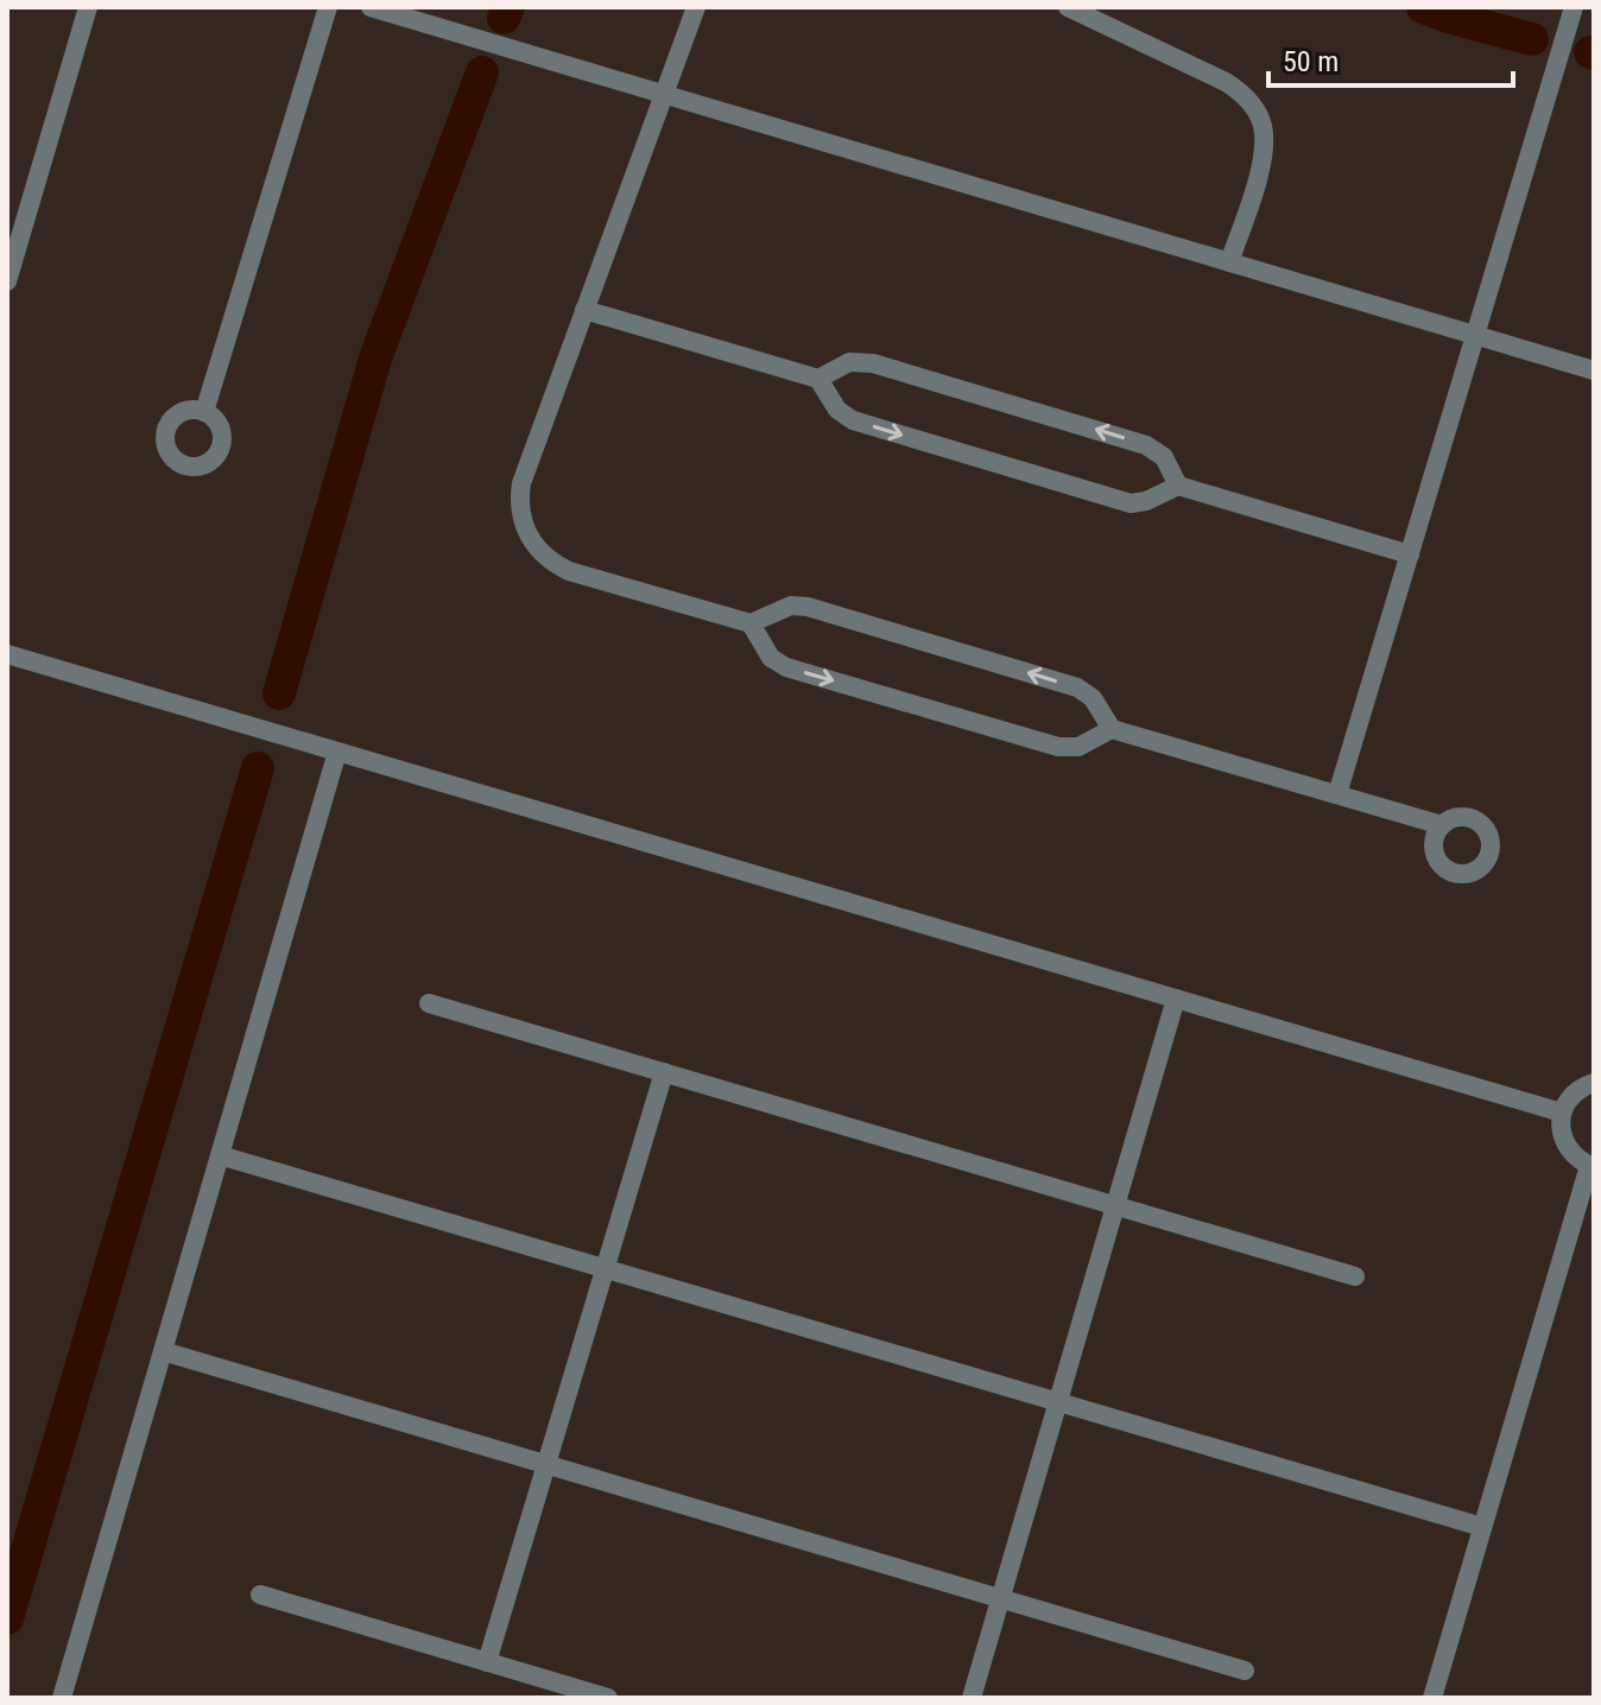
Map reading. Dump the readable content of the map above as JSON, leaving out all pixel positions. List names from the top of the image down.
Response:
{
  "scale_bar": "50 m"
}
